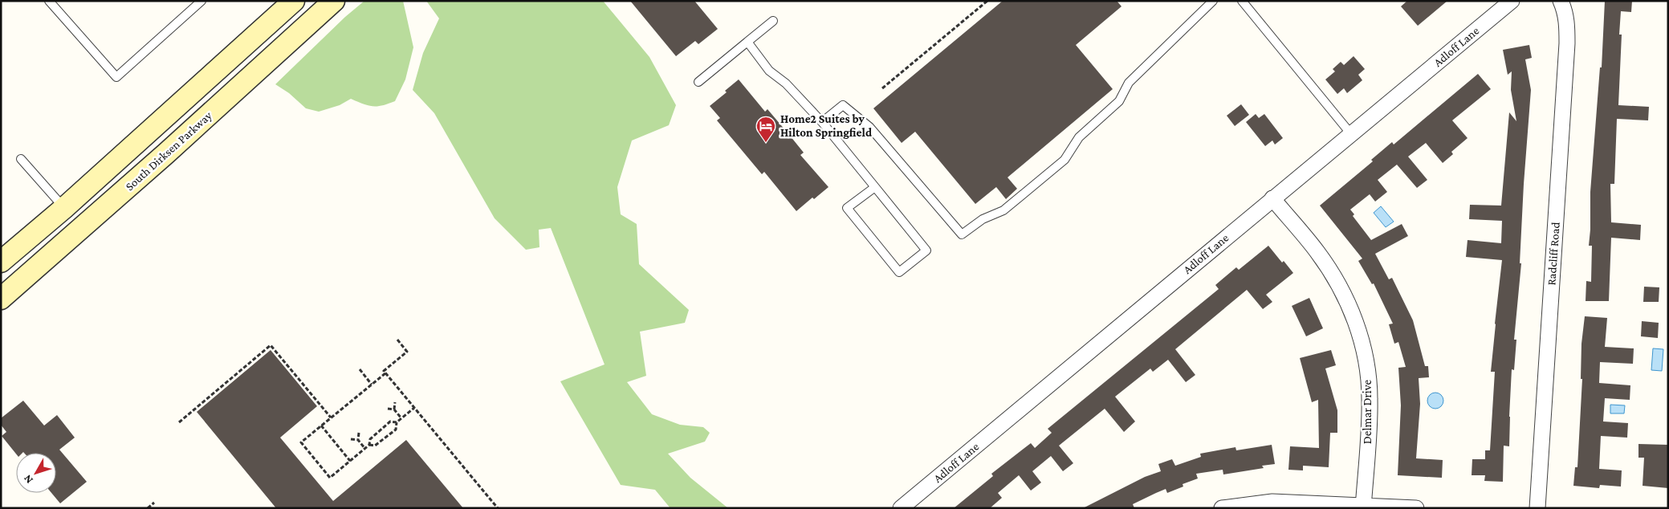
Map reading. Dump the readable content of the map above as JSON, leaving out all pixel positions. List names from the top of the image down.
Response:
{
  "streets": {
    "main road": ["South Dirksen Parkway"],
    "street": ["Adloff Lane", "Radcliff Road", "Delmar Drive"]
  },
  "crossings": [
    ["Adloff Lane", "Delmar Drive"]
  ],
  "places": {
    "hotel": ["Home2 Suites by Hilton Springfield"]
  },
  "north": "bottom left"
}
